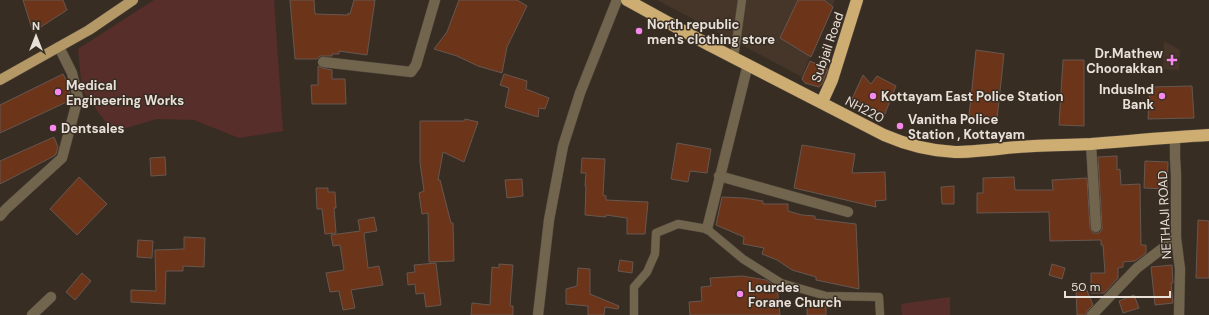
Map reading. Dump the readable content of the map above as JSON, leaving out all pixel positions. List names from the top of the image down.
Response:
{
  "streets": {
    "highway": ["Subjail Road", "NH220"],
    "street": ["NETHAJI ROAD"]
  },
  "crossings": [
    ["Subjail Road", "NH220"],
    ["NH220", "NETHAJI ROAD"]
  ],
  "places": {
    "other": [
      "North republic men's clothing store",
      "Medical Engineering Works",
      "Kottayam East Police Station",
      "Induslnd Bank",
      "Vanitha Police Station , Kottayam",
      "Dentsales",
      "Lourdes Forane Church"
    ],
    "health": ["Dr.Mathew Choorakkan"]
  },
  "scale_bar": "50 m",
  "north": "top"
}
